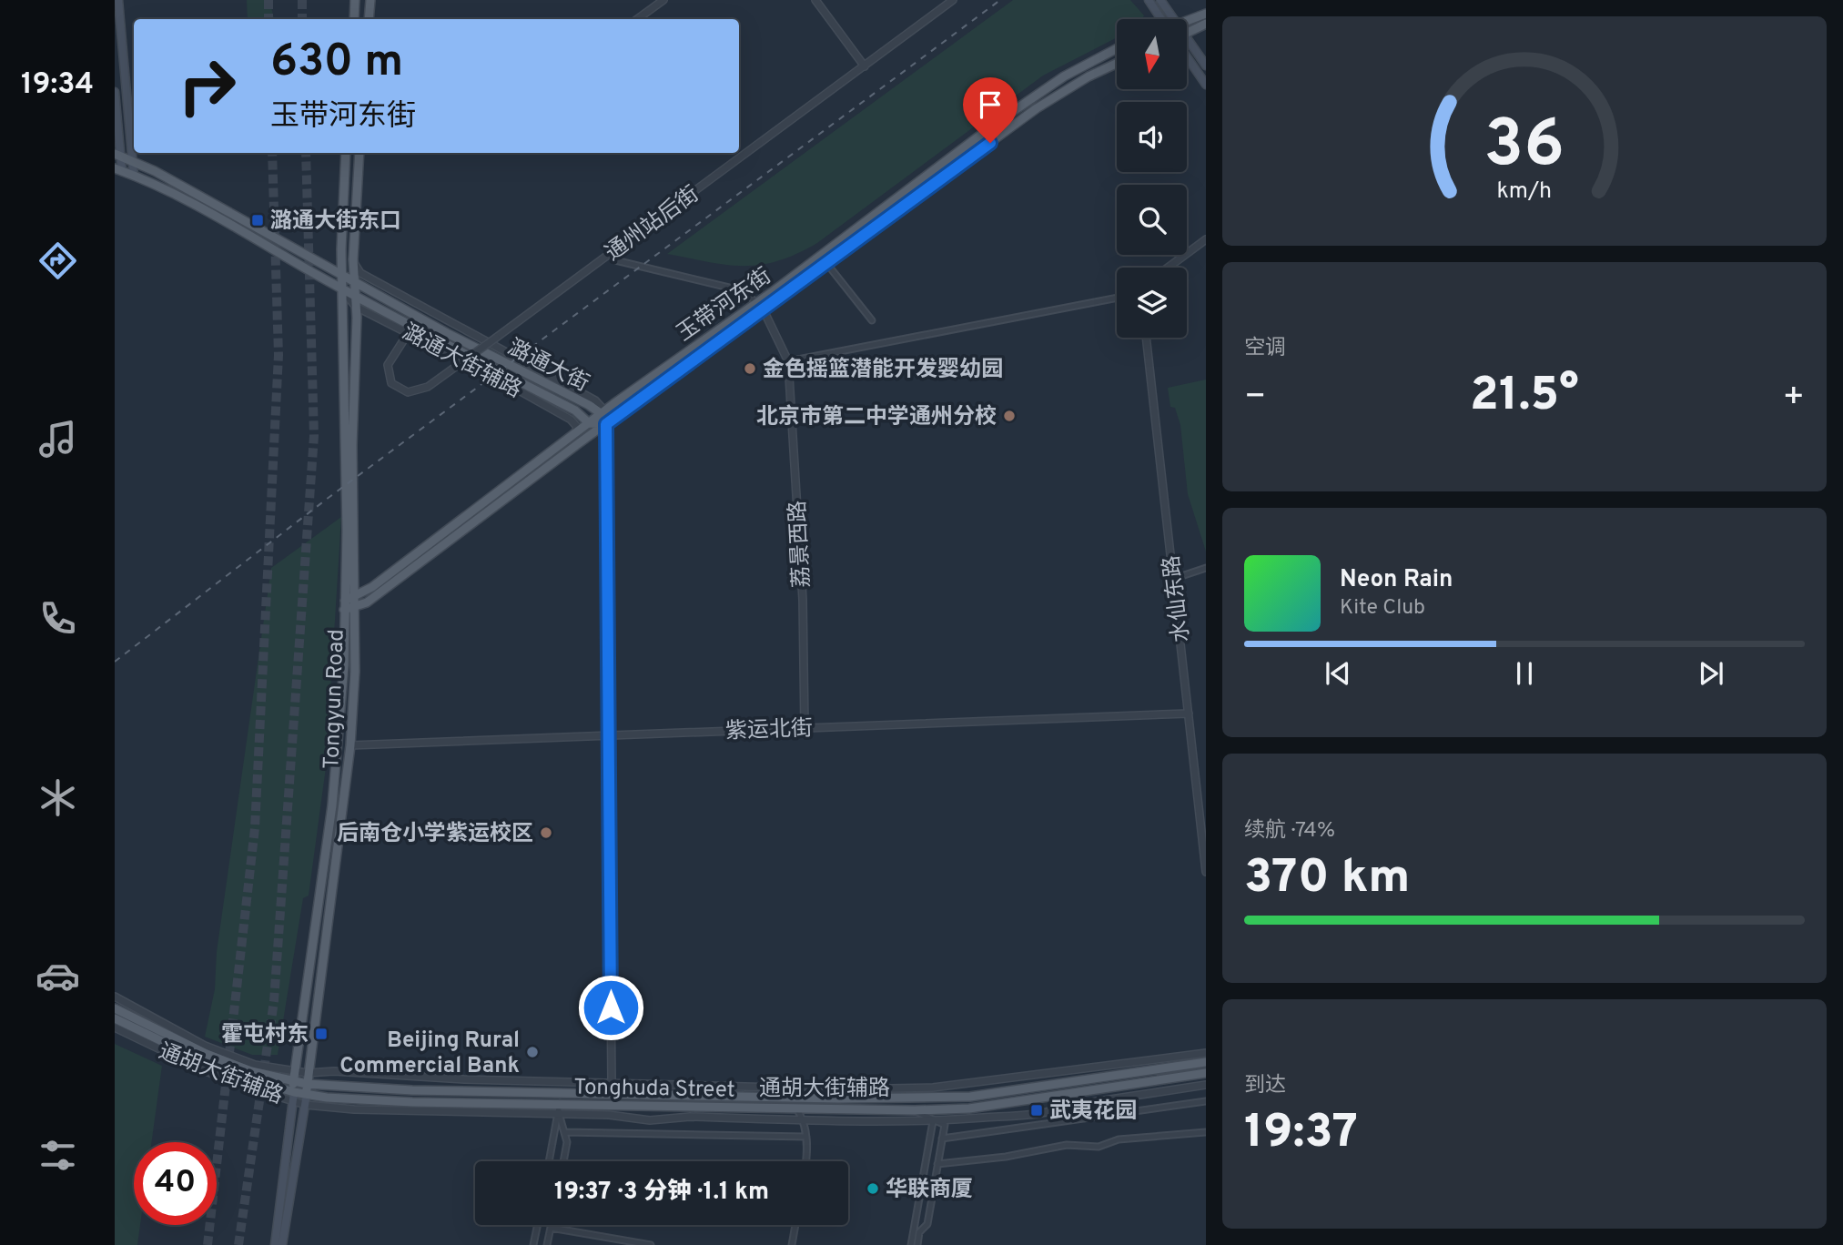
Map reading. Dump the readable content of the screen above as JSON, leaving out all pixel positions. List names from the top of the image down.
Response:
{
  "streets": {
    "main road": [
      "玉带河东街",
      "潞通大街",
      "Tongyun Road",
      "Tonghuda Street"
    ],
    "street": [
      "通州站后街",
      "潞通大街辅路",
      "荔景西路",
      "水仙东路",
      "紫运北街",
      "通胡大街辅路"
    ]
  },
  "crossings": [
    ["通州站后街", "潞通大街辅路"],
    ["玉带河东街", "潞通大街辅路"],
    ["玉带河东街", "潞通大街"],
    ["玉带河东街", "荔景西路"],
    ["玉带河东街", "Tongyun Road"],
    ["潞通大街辅路", "潞通大街"],
    ["潞通大街辅路", "Tongyun Road"],
    ["潞通大街", "Tongyun Road"],
    ["荔景西路", "紫运北街"],
    ["水仙东路", "紫运北街"],
    ["Tongyun Road", "紫运北街"],
    ["Tongyun Road", "通胡大街辅路"],
    ["Tongyun Road", "Tonghuda Street"],
    ["通胡大街辅路", "Tonghuda Street"]
  ],
  "places": {
    "transit": ["潞通大街东口", "霍屯村东", "武夷花园"],
    "other": [
      "金色摇篮潜能开发婴幼园",
      "北京市第二中学通州分校",
      "后南仓小学紫运校区",
      "Beijing Rural Commercial Bank",
      "华联商厦"
    ]
  },
  "north": "bottom",
  "page": {
    "tabs": "19:34",
    "turn": ["630 m", "玉带河东街"],
    "tile": [
      "空调",
      ["续航 · 74%", "370 km"],
      ["到达", "19:37"]
    ],
    "heat": ["−", "21.5°", "+"],
    "song": ["Neon Rain", "Kite Club"],
    "limit": "40",
    "trip": "19:37 · 3 分钟 · 1.1 km",
    "gauge": ["36", "km/h"]
  }
}
